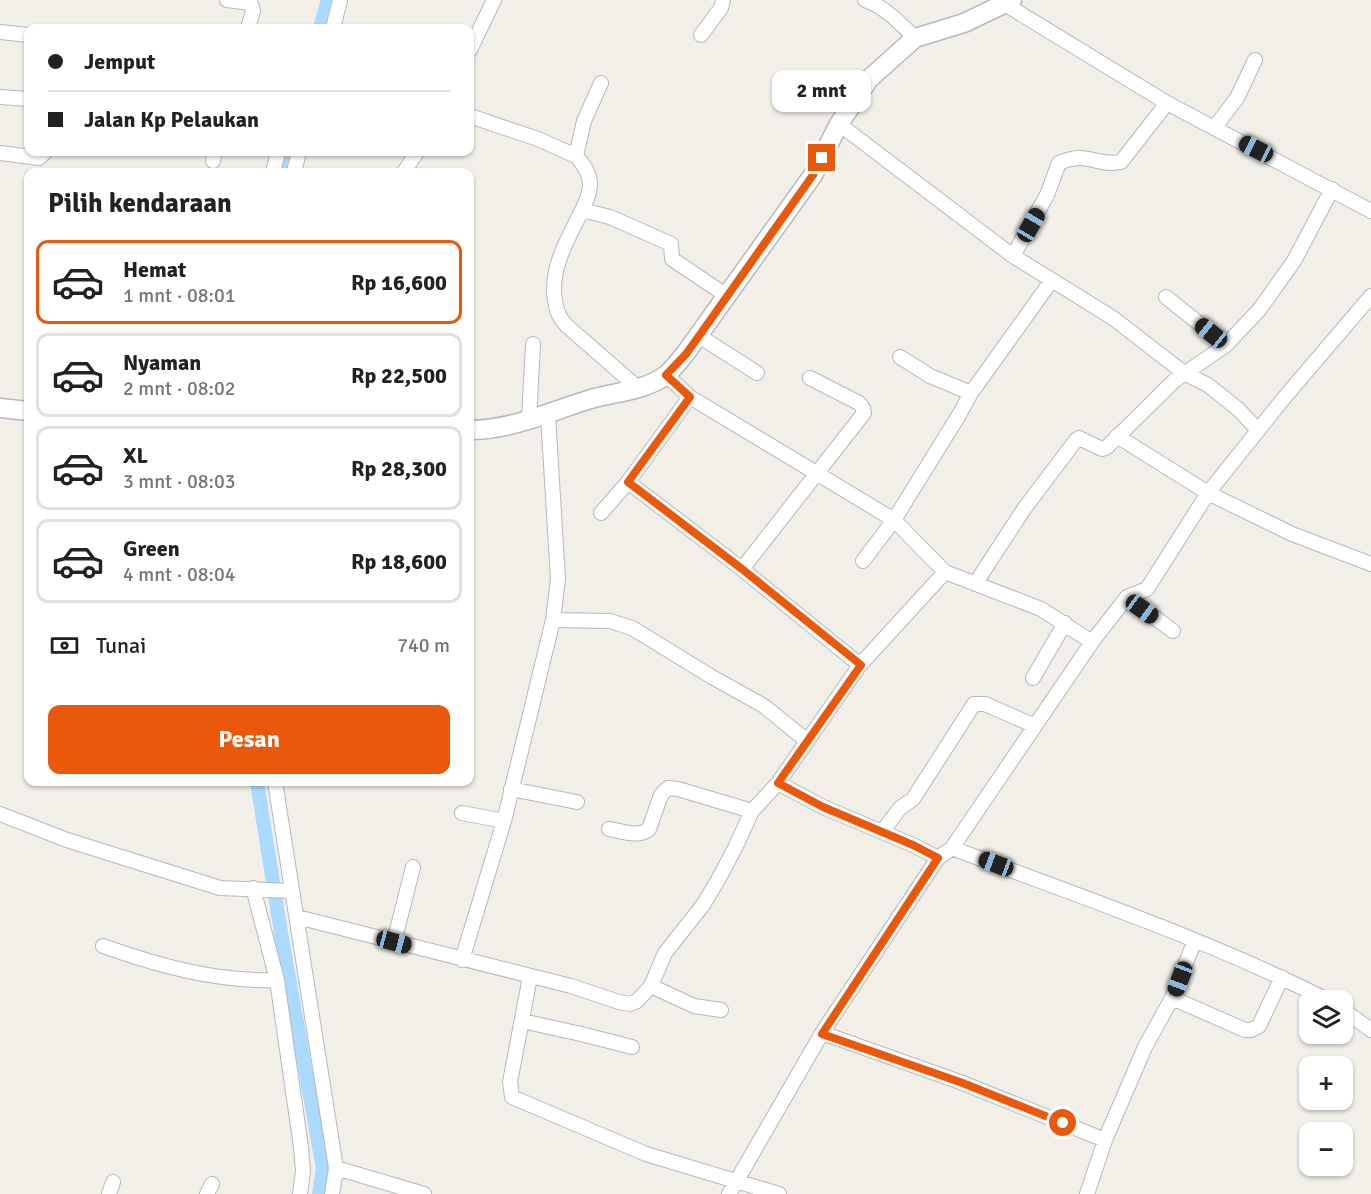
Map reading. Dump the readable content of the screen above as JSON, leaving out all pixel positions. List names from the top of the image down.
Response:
{
  "page": {
    "banner": ["Jemput", "Jalan Kp Pelaukan"],
    "bubble": "2 mnt",
    "heading": "Pilih kendaraan",
    "list": [
      {
        "name": "Hemat",
        "note": "1 mnt · 08:01",
        "value": "Rp 16,600"
      },
      {
        "name": "Nyaman",
        "note": "2 mnt · 08:02",
        "value": "Rp 22,500"
      },
      {
        "name": "XL",
        "note": "3 mnt · 08:03",
        "value": "Rp 28,300"
      },
      {
        "name": "Green",
        "note": "4 mnt · 08:04",
        "value": "Rp 18,600"
      }
    ],
    "pay": ["Tunai", "740 m"],
    "buttons": "Pesan",
    "map_buttons": ["+", "−"]
  }
}
